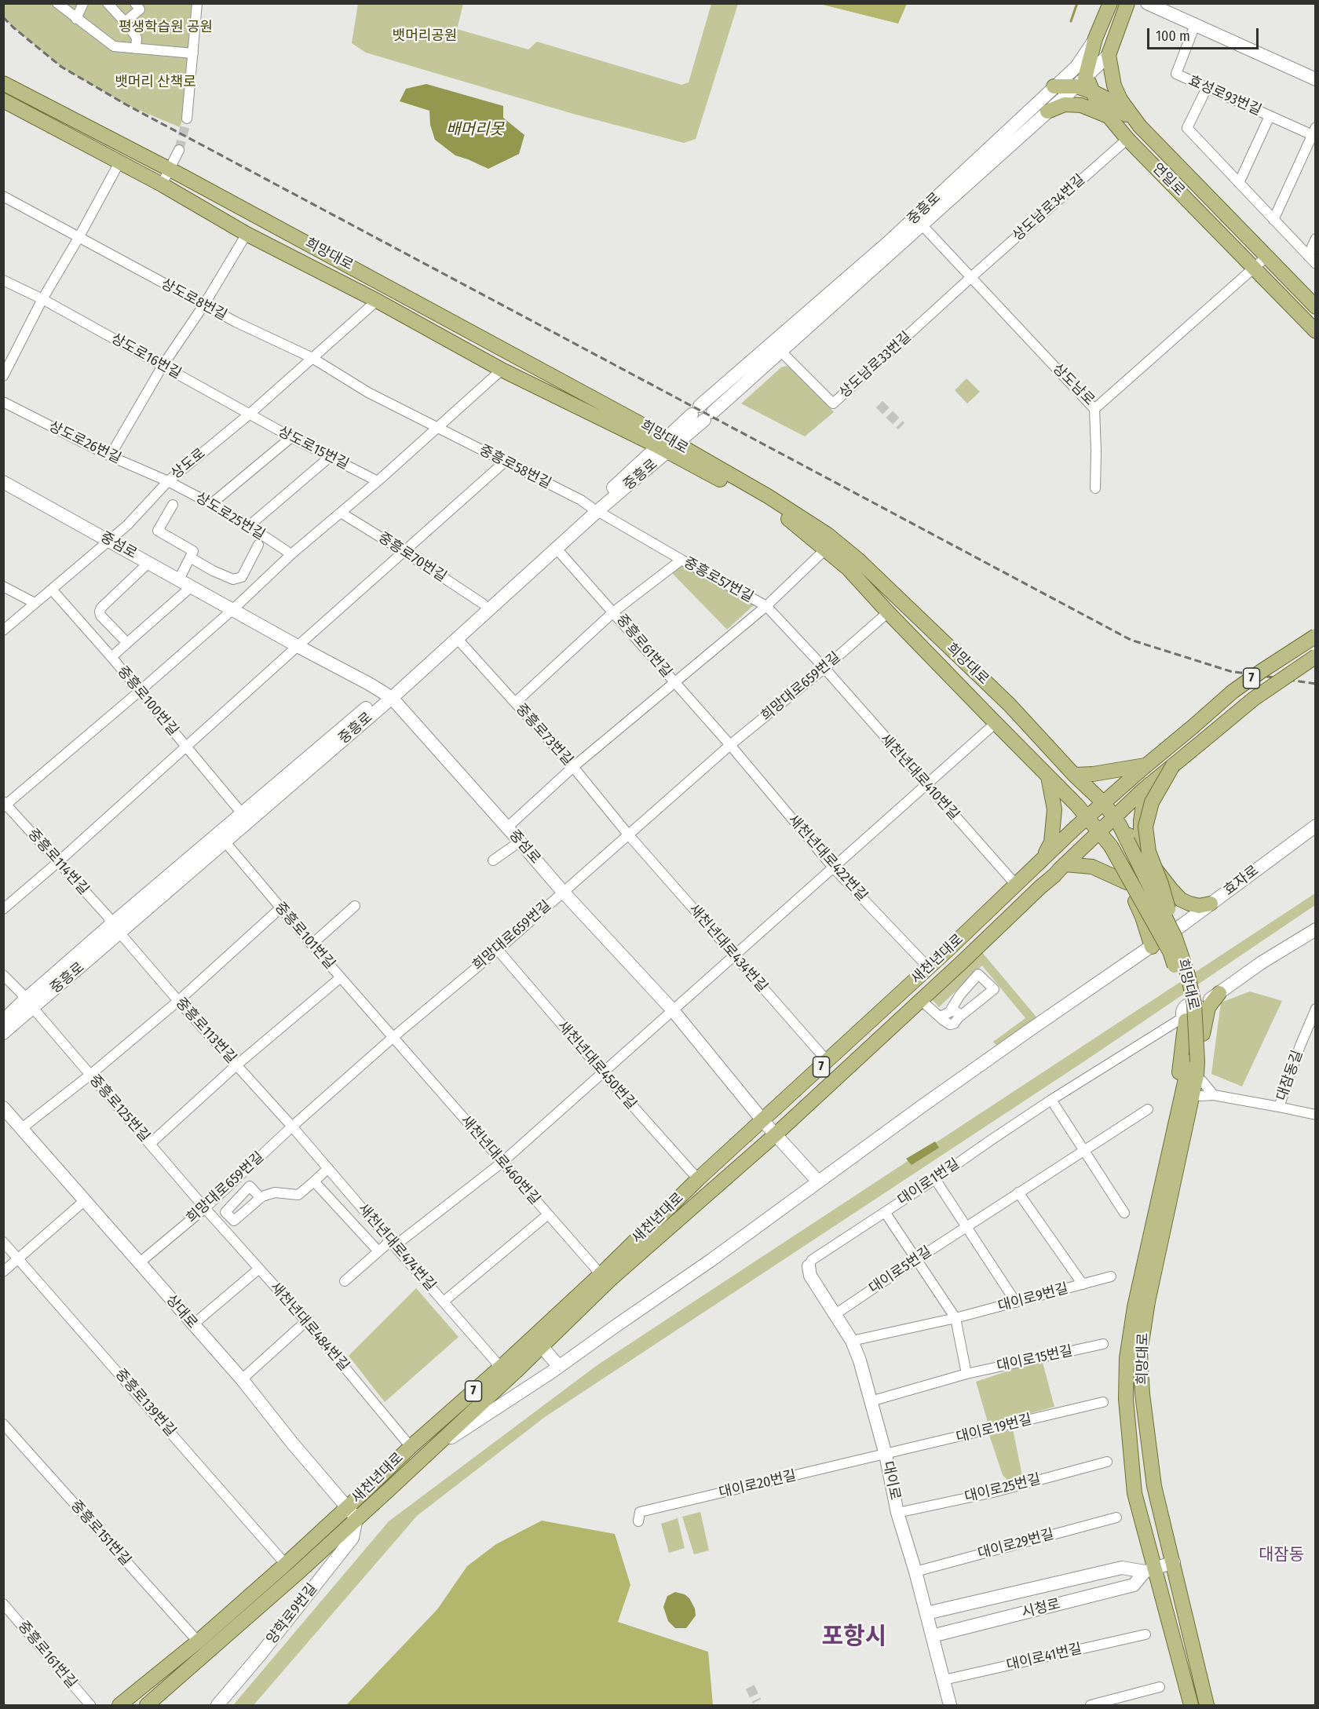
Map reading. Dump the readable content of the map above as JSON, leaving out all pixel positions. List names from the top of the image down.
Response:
{
  "streets": {
    "main road": [
      "연일로",
      "중흥로",
      "희망대로",
      "중섬로",
      "7",
      "효자로",
      "새천년대로",
      "상대로",
      "대이로",
      "시청로",
      "양학로9번길"
    ],
    "street": [
      "효성로93번길",
      "상도남로34번길",
      "상도로8번길",
      "상도로16번길",
      "상도남로33번길",
      "상도남로",
      "상도로26번길",
      "상도로15번길",
      "상도로",
      "중흥로58번길",
      "상도로25번길",
      "중흥로70번길",
      "중흥로57번길",
      "중흥로61번길",
      "희망대로659번길",
      "중흥로100번길",
      "중흥로73번길",
      "새천년대로410번길",
      "새천년대로422번길",
      "중흥로114번길",
      "중흥로101번길",
      "새천년대로434번길",
      "중흥로113번길",
      "새천년대로450번길",
      "대잠동길",
      "중흥로125번길",
      "새천년대로460번길",
      "대이로1번길",
      "새천년대로474번길",
      "대이로5번길",
      "대이로9번길",
      "새천년대로484번길",
      "대이로15번길",
      "중흥로139번길",
      "대이로19번길",
      "대이로20번길",
      "대이로25번길",
      "중흥로151번길",
      "대이로29번길",
      "중흥로161번길",
      "대이로41번길"
    ]
  },
  "crossings": [
    ["연일로", "상도남로34번길"],
    ["연일로", "중흥로"],
    ["연일로", "상도남로"],
    ["상도남로34번길", "상도남로33번길"],
    ["상도남로34번길", "상도남로"],
    ["중흥로", "희망대로"],
    ["중흥로", "상도남로33번길"],
    ["중흥로", "상도남로"],
    ["중흥로", "중흥로58번길"],
    ["중흥로", "중섬로"],
    ["중흥로", "중흥로70번길"],
    ["중흥로", "중흥로57번길"],
    ["중흥로", "중흥로61번길"],
    ["중흥로", "중흥로100번길"],
    ["중흥로", "중흥로73번길"],
    ["중흥로", "중흥로114번길"],
    ["중흥로", "중흥로101번길"],
    ["중흥로", "중흥로113번길"],
    ["중흥로", "중흥로125번길"],
    ["희망대로", "상도로"],
    ["희망대로", "희망대로659번길"],
    ["희망대로", "효자로"],
    ["희망대로", "새천년대로"],
    ["희망대로", "시청로"],
    ["상도로8번길", "상도로"],
    ["상도로8번길", "중흥로58번길"],
    ["상도로16번길", "상도로15번길"],
    ["상도로16번길", "상도로"],
    ["상도남로33번길", "상도남로"],
    ["상도로26번길", "상도로"],
    ["상도로26번길", "상도로25번길"],
    ["상도로15번길", "상도로"],
    ["상도로", "중흥로58번길"],
    ["상도로", "상도로25번길"],
    ["상도로", "중섬로"],
    ["상도로", "중흥로100번길"],
    ["중흥로58번길", "중흥로57번길"],
    ["중섬로", "희망대로659번길"],
    ["중섬로", "새천년대로"],
    ["중흥로57번길", "희망대로659번길"],
    ["중흥로57번길", "새천년대로410번길"],
    ["중흥로61번길", "희망대로659번길"],
    ["중흥로61번길", "새천년대로422번길"],
    ["희망대로659번길", "중흥로73번길"],
    ["희망대로659번길", "새천년대로410번길"],
    ["희망대로659번길", "새천년대로422번길"],
    ["희망대로659번길", "중흥로101번길"],
    ["희망대로659번길", "새천년대로434번길"],
    ["희망대로659번길", "중흥로113번길"],
    ["희망대로659번길", "새천년대로450번길"],
    ["희망대로659번길", "중흥로125번길"],
    ["희망대로659번길", "새천년대로460번길"],
    ["희망대로659번길", "새천년대로474번길"],
    ["희망대로659번길", "상대로"],
    ["희망대로659번길", "새천년대로484번길"],
    ["중흥로73번길", "새천년대로434번길"],
    ["새천년대로410번길", "새천년대로"],
    ["새천년대로422번길", "새천년대로"],
    ["중흥로114번길", "중흥로113번길"],
    ["중흥로101번길", "새천년대로460번길"],
    ["새천년대로434번길", "새천년대로"],
    ["새천년대로", "새천년대로450번길"],
    ["새천년대로", "새천년대로460번길"],
    ["새천년대로", "새천년대로474번길"],
    ["새천년대로", "상대로"],
    ["새천년대로", "새천년대로484번길"],
    ["새천년대로", "중흥로139번길"],
    ["새천년대로", "중흥로151번길"],
    ["새천년대로", "양학로9번길"],
    ["중흥로113번길", "새천년대로474번길"],
    ["중흥로125번길", "새천년대로484번길"],
    ["대이로1번길", "대이로"],
    ["대이로5번길", "대이로"],
    ["대이로9번길", "대이로"],
    ["상대로", "양학로9번길"],
    ["대이로15번길", "대이로"],
    ["대이로19번길", "대이로"],
    ["대이로19번길", "대이로20번길"],
    ["대이로", "대이로20번길"],
    ["대이로", "대이로25번길"],
    ["대이로", "대이로29번길"],
    ["대이로", "시청로"],
    ["대이로", "대이로41번길"]
  ],
  "districts": ["대잠동", "포항시"],
  "water": ["배머리못"],
  "parks": ["평생학습원 공원", "뱃머리공원", "뱃머리 산책로"],
  "scale_bar": "100 m"
}
